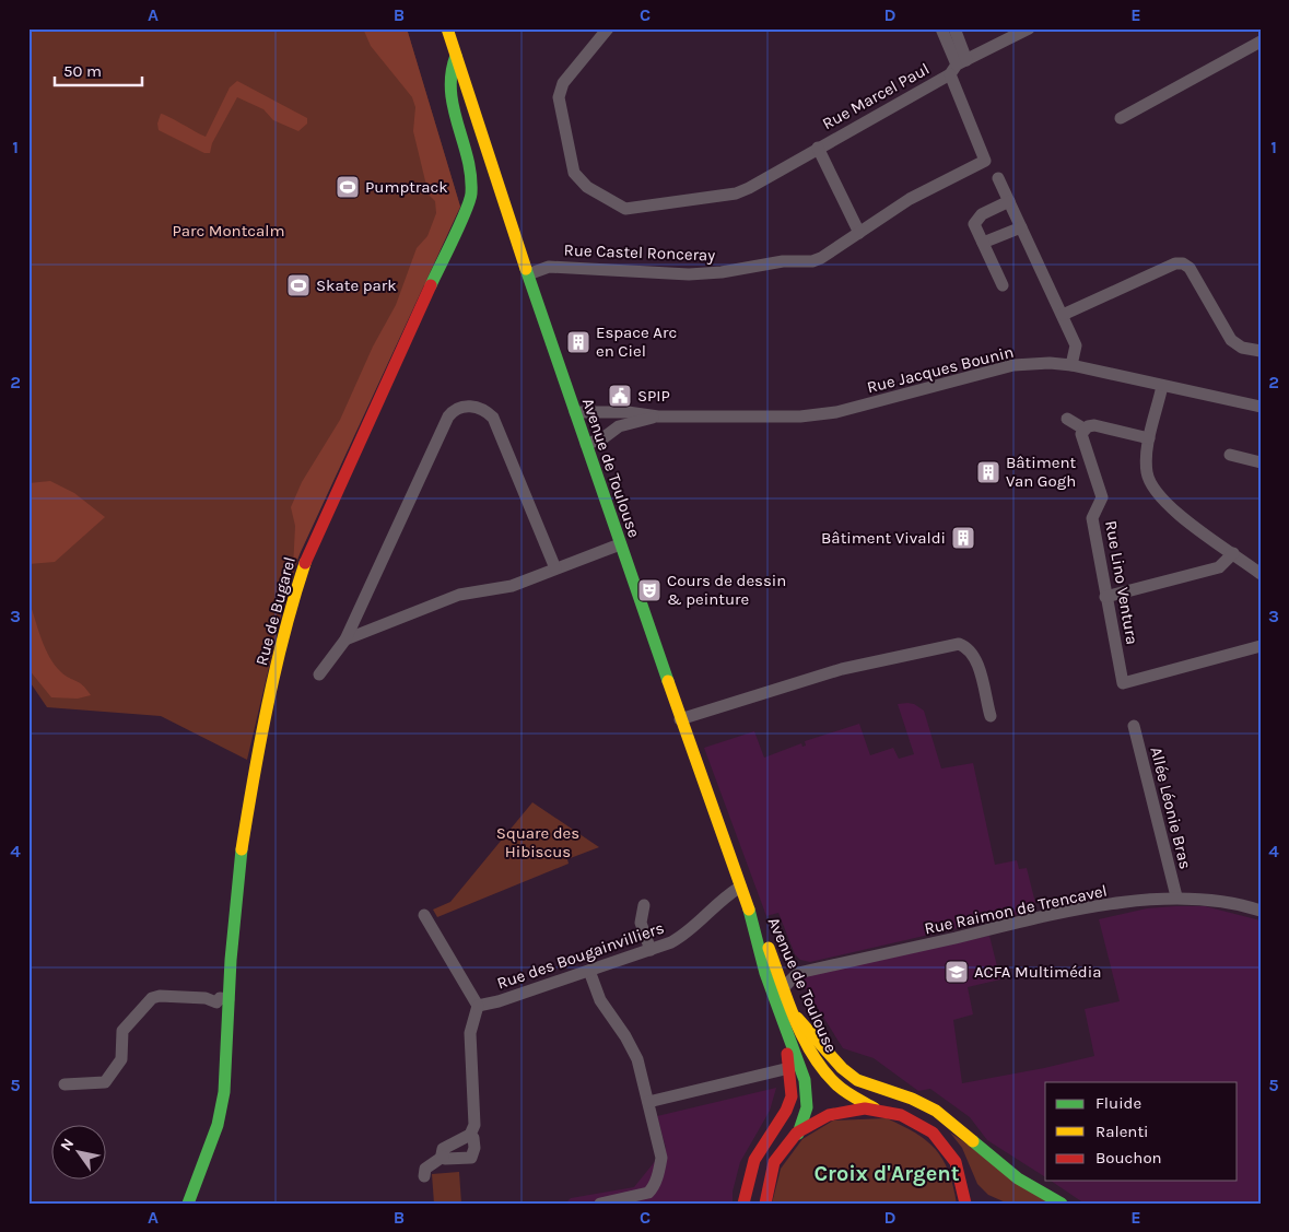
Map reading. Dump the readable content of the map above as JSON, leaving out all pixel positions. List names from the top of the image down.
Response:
{
  "streets": {
    "main road": ["Avenue de Toulouse", "Rue de Bugarel"],
    "street": [
      "Rue Marcel Paul",
      "Rue Castel Ronceray",
      "Rue Jacques Bounin",
      "Rue Lino Ventura",
      "Allée Léonie Bras",
      "Rue Raimon de Trencavel",
      "Rue des Bougainvilliers"
    ]
  },
  "crossings": [
    ["Rue Marcel Paul", "Rue Castel Ronceray"],
    ["Rue Castel Ronceray", "Avenue de Toulouse"],
    ["Rue Jacques Bounin", "Avenue de Toulouse"],
    ["Avenue de Toulouse", "Rue de Bugarel"],
    ["Avenue de Toulouse", "Rue Raimon de Trencavel"],
    ["Avenue de Toulouse", "Rue des Bougainvilliers"],
    ["Allée Léonie Bras", "Rue Raimon de Trencavel"]
  ],
  "districts": ["Croix d'Argent"],
  "parks": ["Parc Montcalm", "Square des Hibiscus"],
  "places": {
    "sports": ["Pumptrack", "Skate park"],
    "building": ["Espace Arc en Ciel", "Bâtiment Van Gogh", "Bâtiment Vivaldi"],
    "public building": ["SPIP"],
    "theatre": ["Cours de dessin & peinture"],
    "school or university": ["ACFA Multimédia"]
  },
  "legend": ["Fluide", "Ralenti", "Bouchon"],
  "scale_bar": "50 m",
  "north": "top left",
  "grid": {
    "columns": [
      "A",
      "B",
      "C",
      "D",
      "E"
    ],
    "rows": [
      "1",
      "2",
      "3",
      "4",
      "5"
    ]
  }
}
